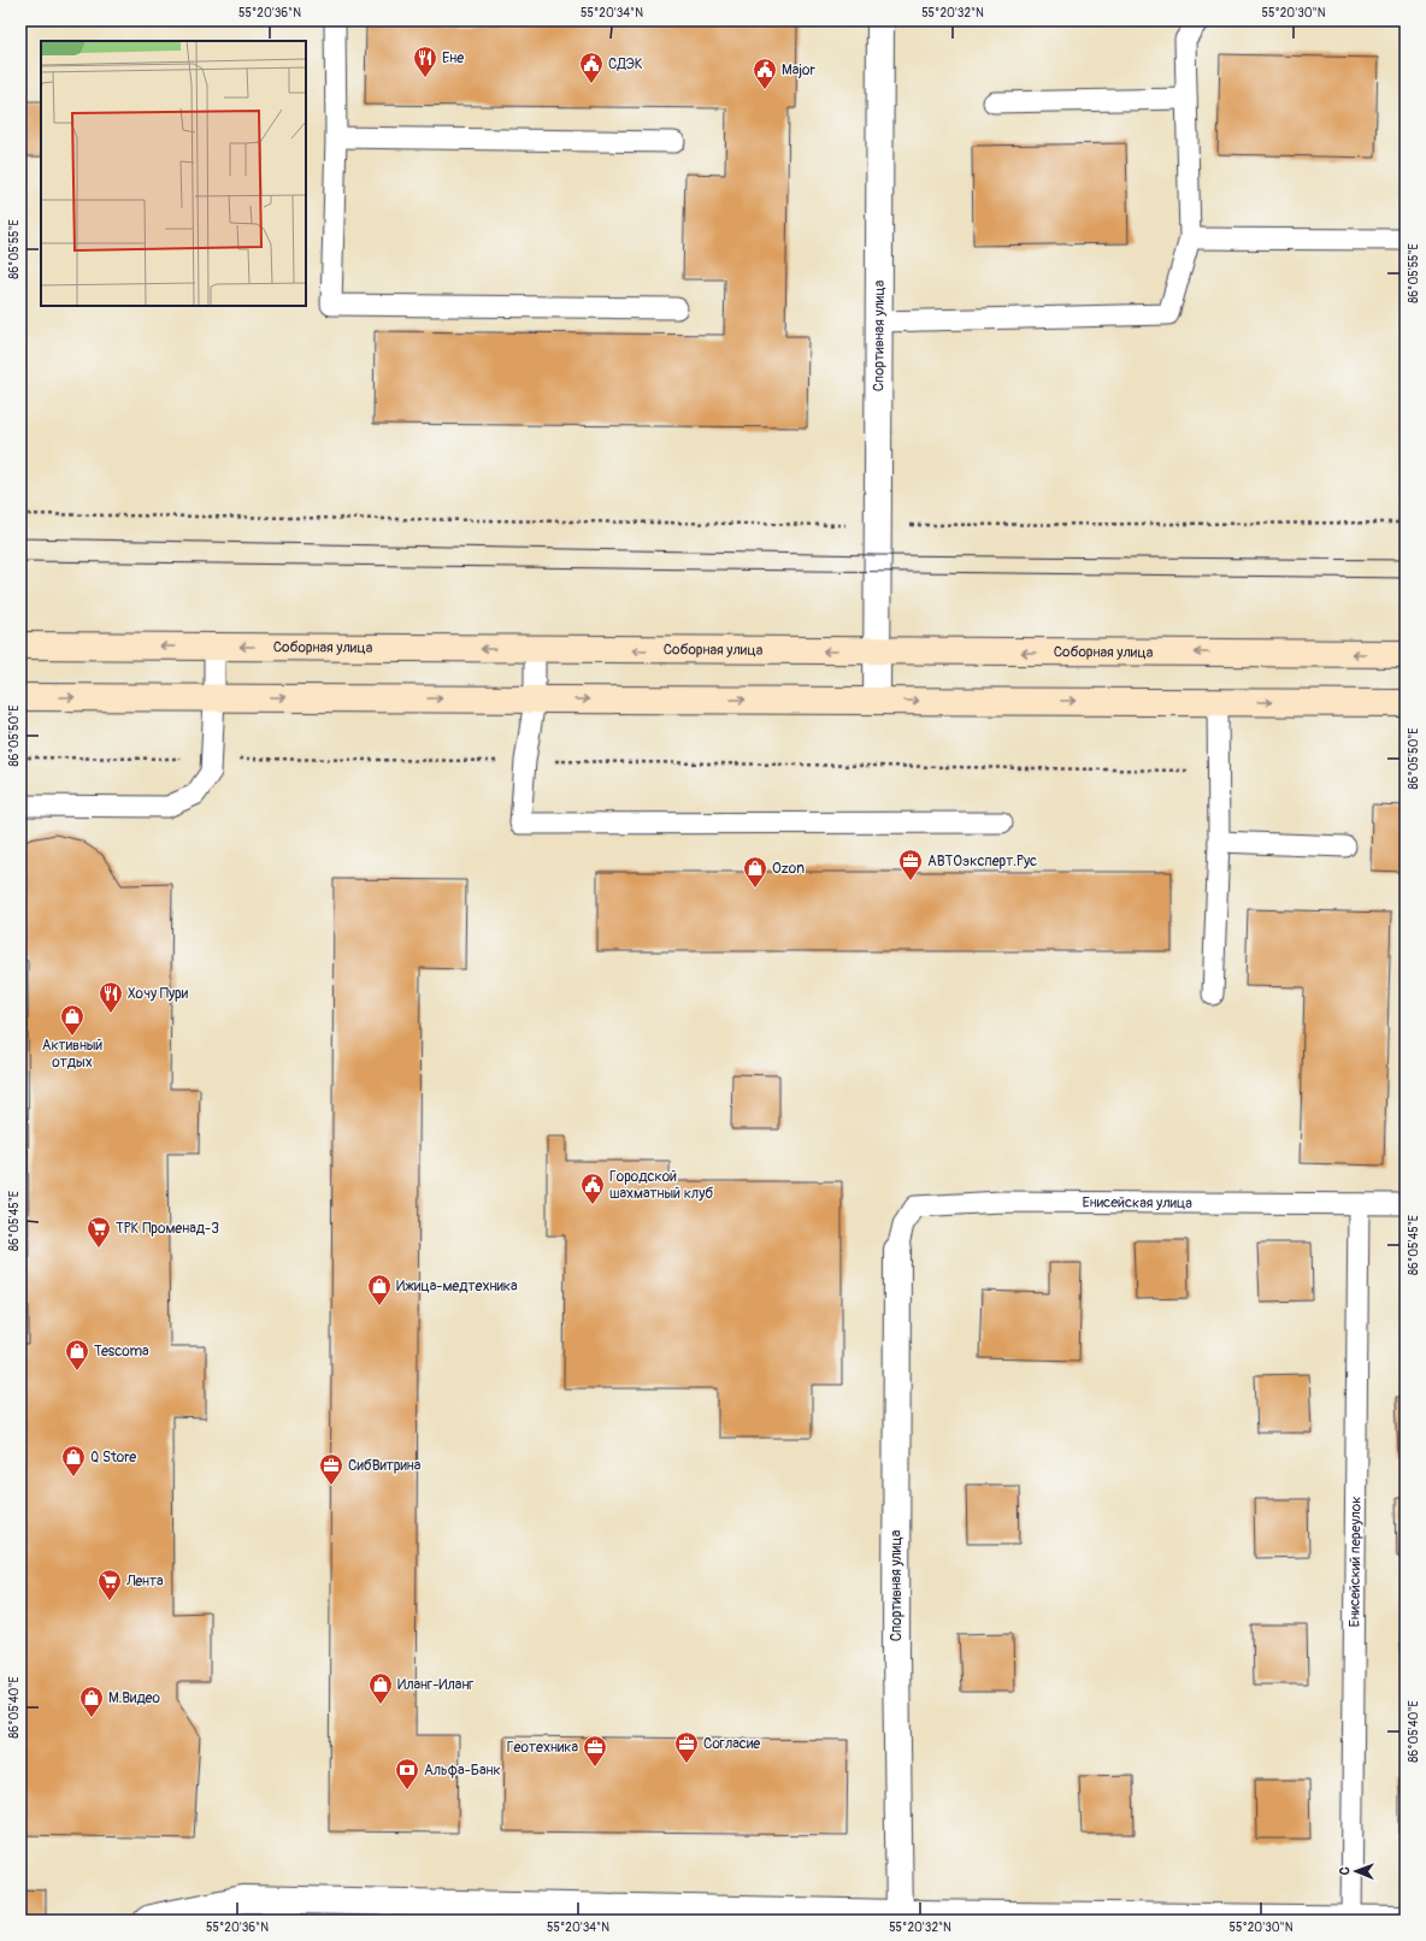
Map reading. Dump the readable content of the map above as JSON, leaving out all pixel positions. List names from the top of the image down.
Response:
{
  "streets": {
    "main road": ["Соборная улица"],
    "street": ["Спортивная улица"],
    "lane": ["Енисейская улица", "Енисейский переулок"]
  },
  "crossings": [
    ["Спортивная улица", "Соборная улица"],
    ["Спортивная улица", "Енисейская улица"],
    ["Енисейская улица", "Енисейский переулок"]
  ],
  "places": {
    "restaurant": ["Ене", "Хочу Пури"],
    "public building": ["СДЭК", "Major", "Городской шахматный клуб"],
    "office": [
      "АВТОэксперт.Рус",
      "СибВитрина",
      "Согласие",
      "Геотехника"
    ],
    "shop": [
      "Ozon",
      "Активный отдых",
      "Ижица-медтехника",
      "Tescoma",
      "Q Store",
      "Иланг-Иланг",
      "М.Видео"
    ],
    "supermarket": ["ТРК Променад-3", "Лента"],
    "bank": ["Альфа-Банк"]
  },
  "north": "left",
  "coordinates": [
    "55°20'36\"N",
    "55°20'34\"N",
    "55°20'32\"N",
    "55°20'30\"N",
    "86°05'55\"E",
    "86°05'50\"E",
    "86°05'45\"E",
    "86°05'40\"E"
  ]
}
